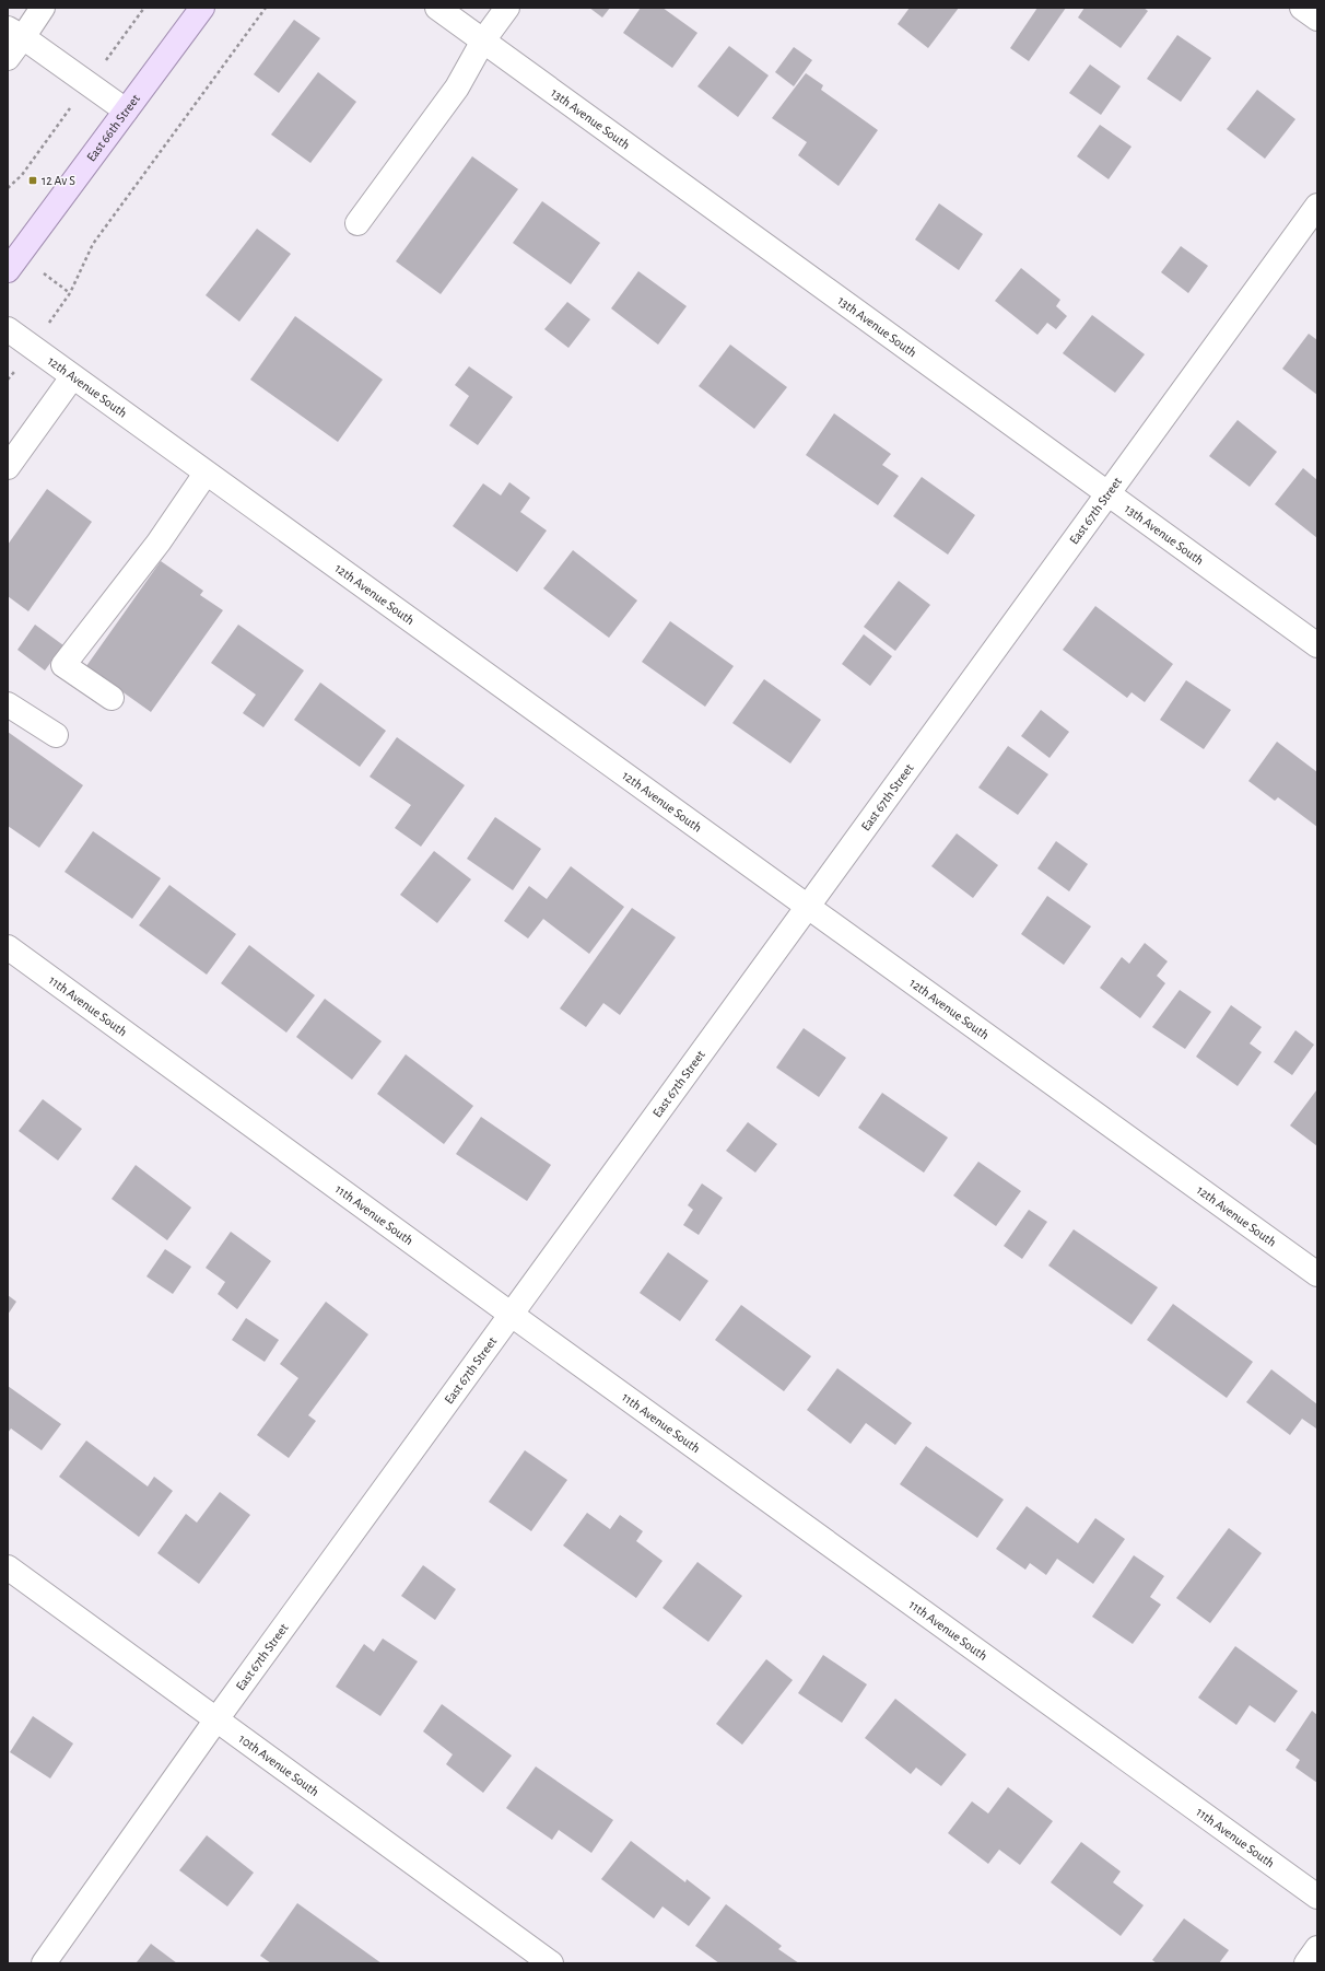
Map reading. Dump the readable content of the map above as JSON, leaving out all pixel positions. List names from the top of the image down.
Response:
{
  "streets": {
    "main road": ["East 66th Street"],
    "street": [
      "13th Avenue South",
      "12th Avenue South",
      "East 67th Street",
      "11th Avenue South",
      "10th Avenue South"
    ]
  },
  "crossings": [
    ["13th Avenue South", "East 67th Street"],
    ["12th Avenue South", "East 67th Street"],
    ["East 67th Street", "11th Avenue South"],
    ["East 67th Street", "10th Avenue South"]
  ],
  "places": {
    "transit": ["12 Av S"]
  }
}
